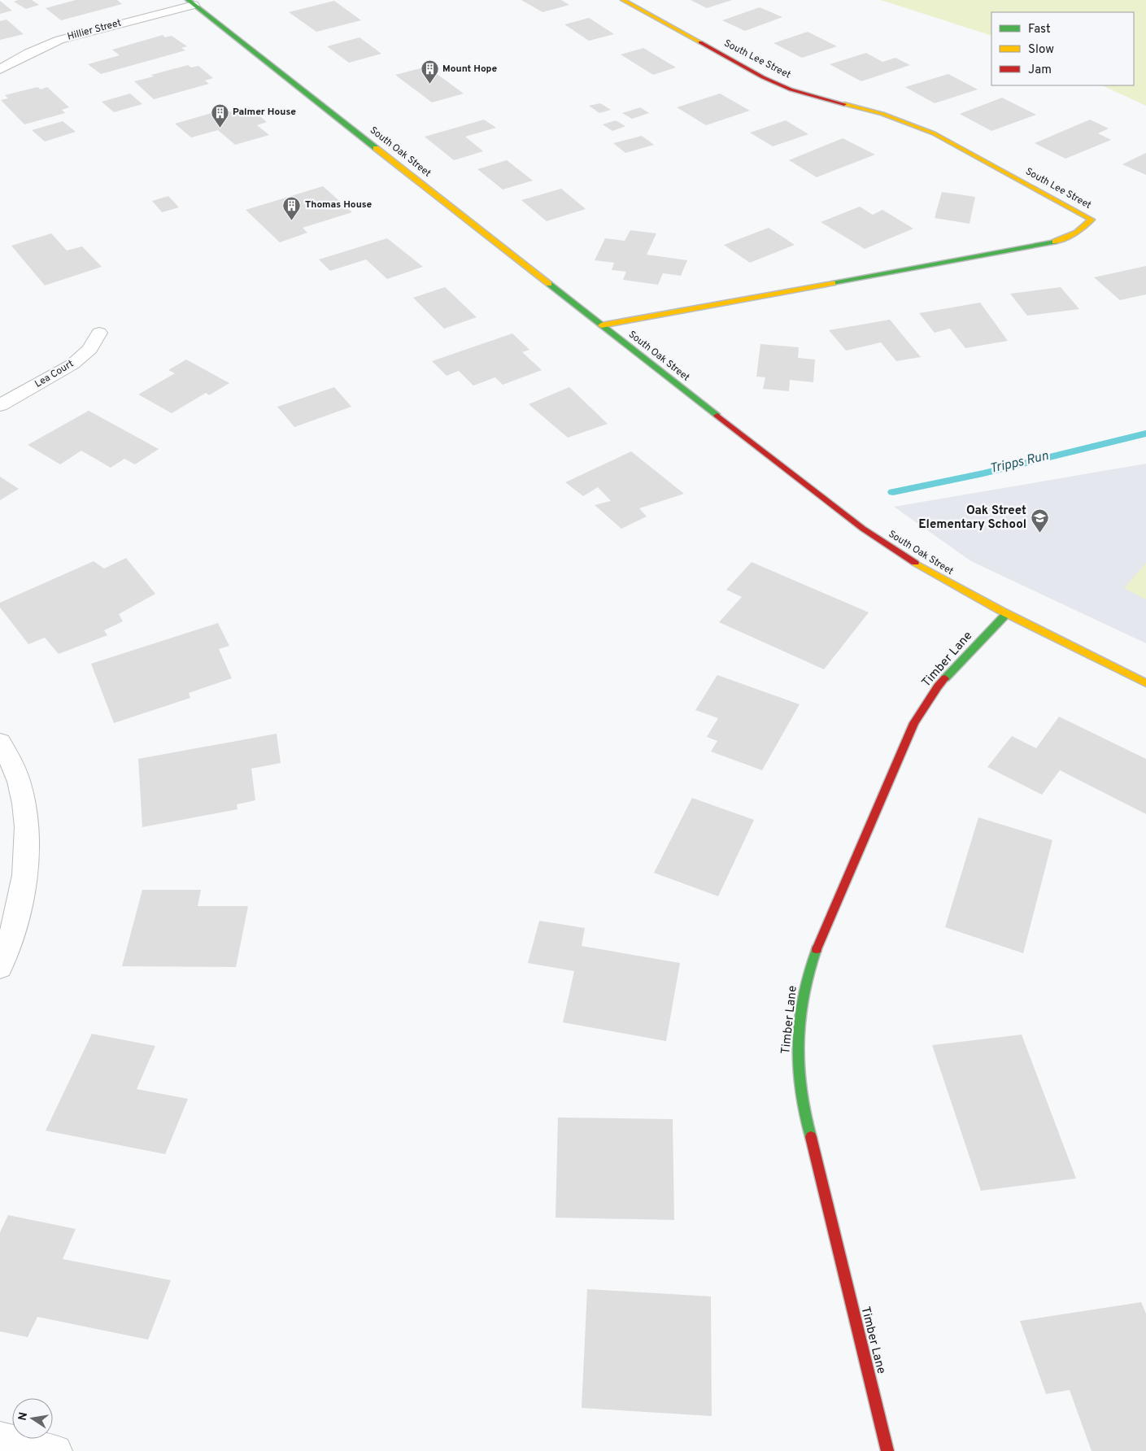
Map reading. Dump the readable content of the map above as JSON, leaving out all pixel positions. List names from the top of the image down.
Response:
{
  "streets": {
    "street": [
      "Hillier Street",
      "South Lee Street",
      "South Oak Street",
      "Lea Court",
      "Timber Lane"
    ]
  },
  "crossings": [
    ["Hillier Street", "South Oak Street"],
    ["South Lee Street", "South Oak Street"],
    ["South Oak Street", "Timber Lane"]
  ],
  "water": ["Tripps Run"],
  "places": {
    "building": ["Mount Hope", "Palmer House", "Thomas House"],
    "school or university": ["Oak Street Elementary School"]
  },
  "legend": ["Fast", "Slow", "Jam"],
  "north": "left"
}
